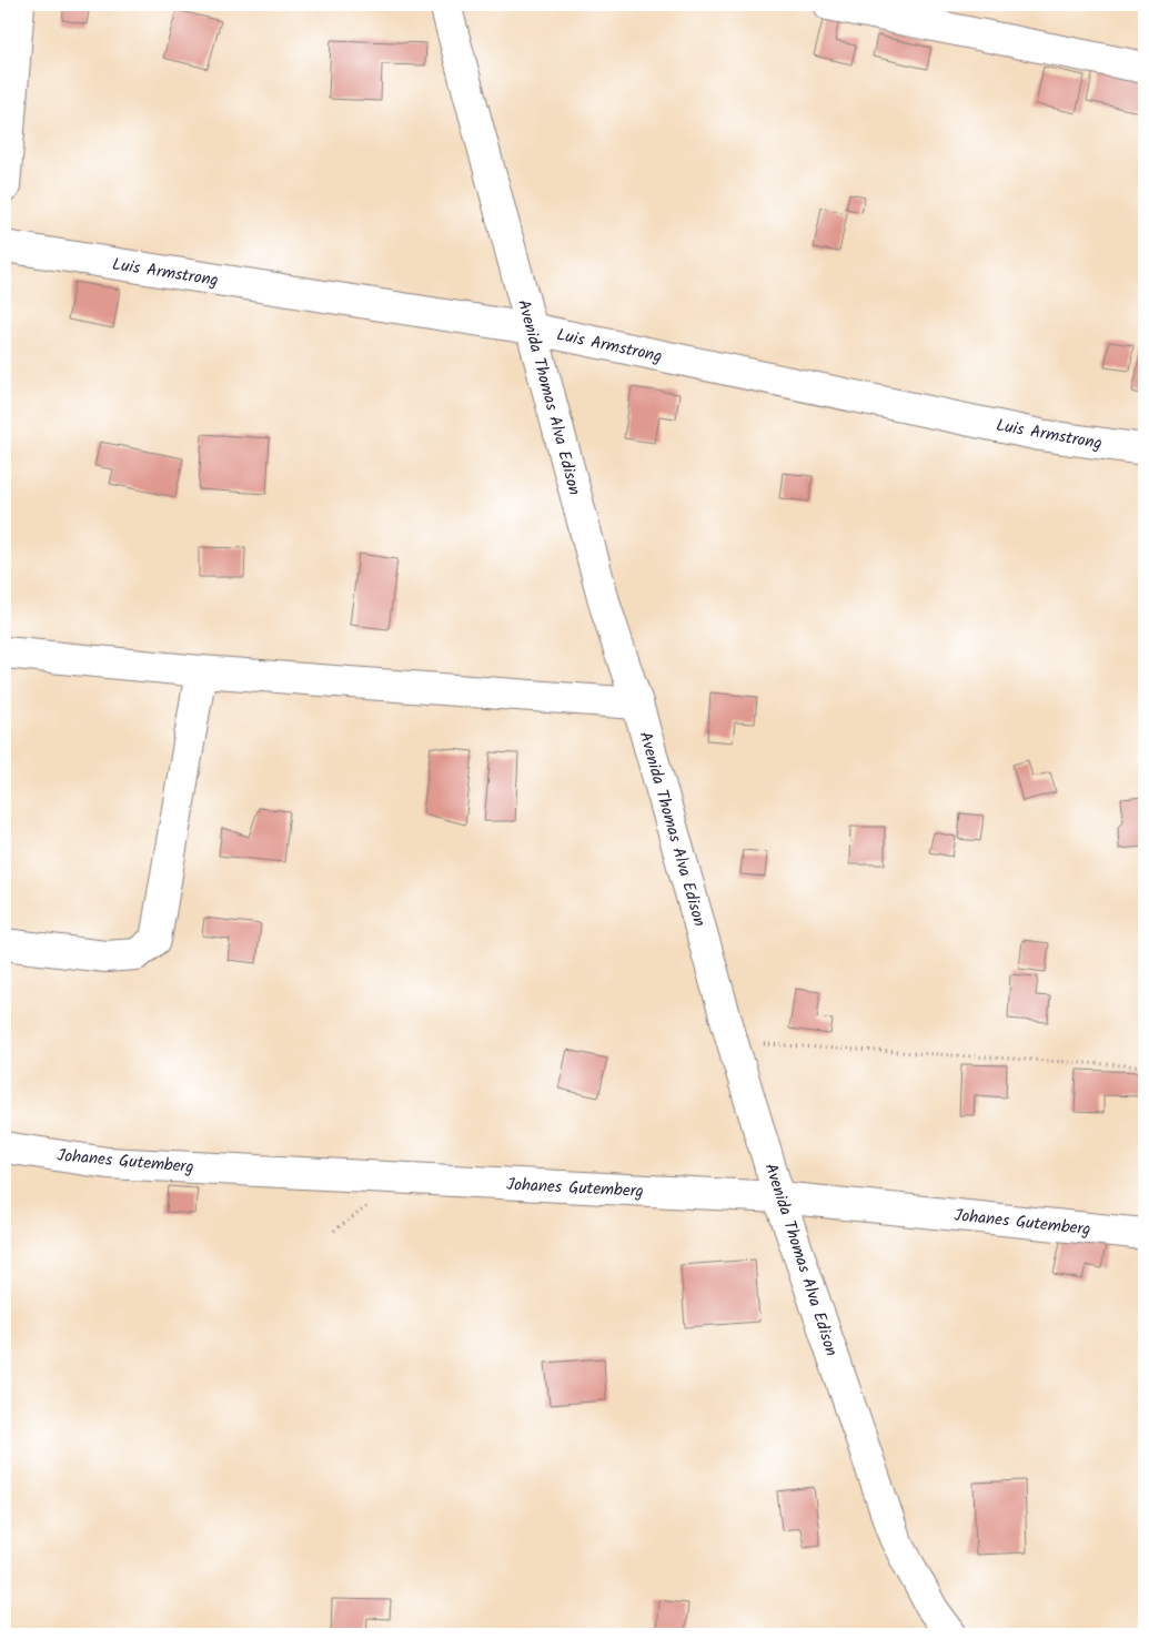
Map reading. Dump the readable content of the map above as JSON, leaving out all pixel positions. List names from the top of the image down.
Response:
{
  "streets": {
    "street": ["Luis Armstrong", "Avenida Thomas Alva Edison", "Johanes Gutemberg"]
  },
  "crossings": [
    ["Luis Armstrong", "Avenida Thomas Alva Edison"],
    ["Avenida Thomas Alva Edison", "Johanes Gutemberg"]
  ]
}
